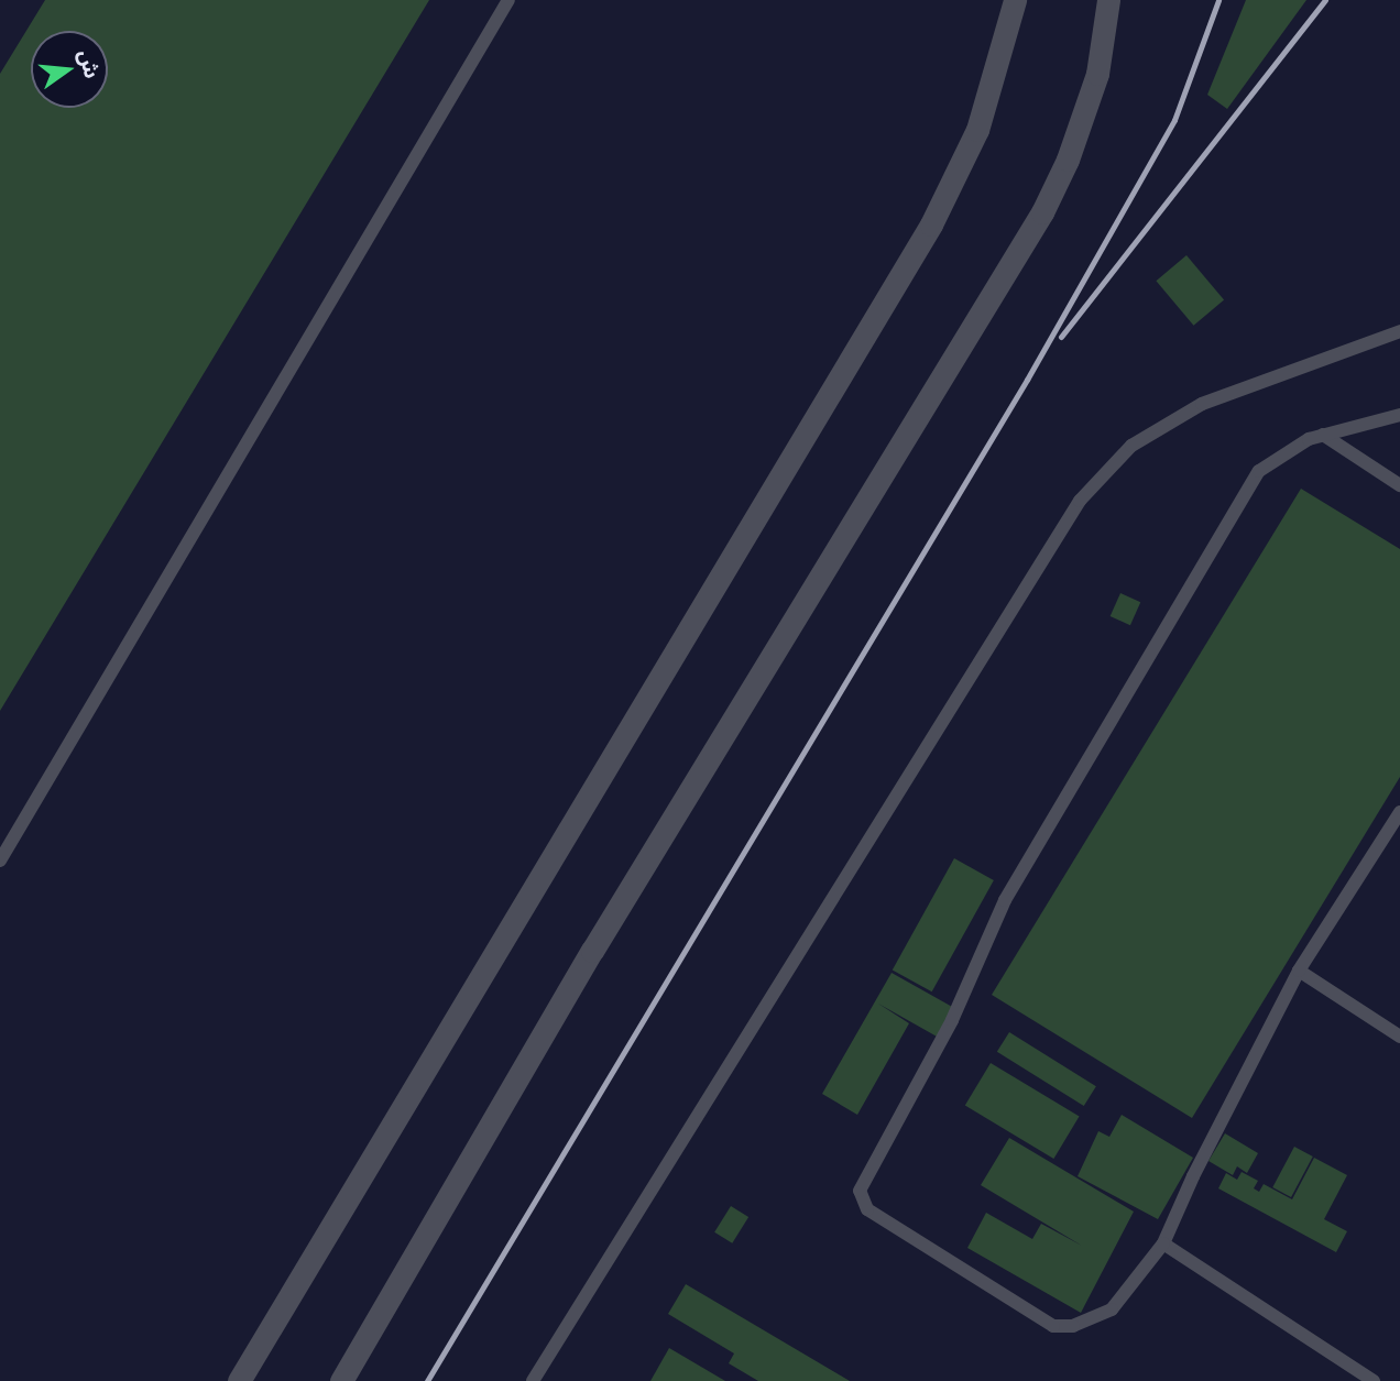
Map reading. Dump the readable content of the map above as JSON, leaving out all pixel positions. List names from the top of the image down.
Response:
{
  "north": "right"
}
